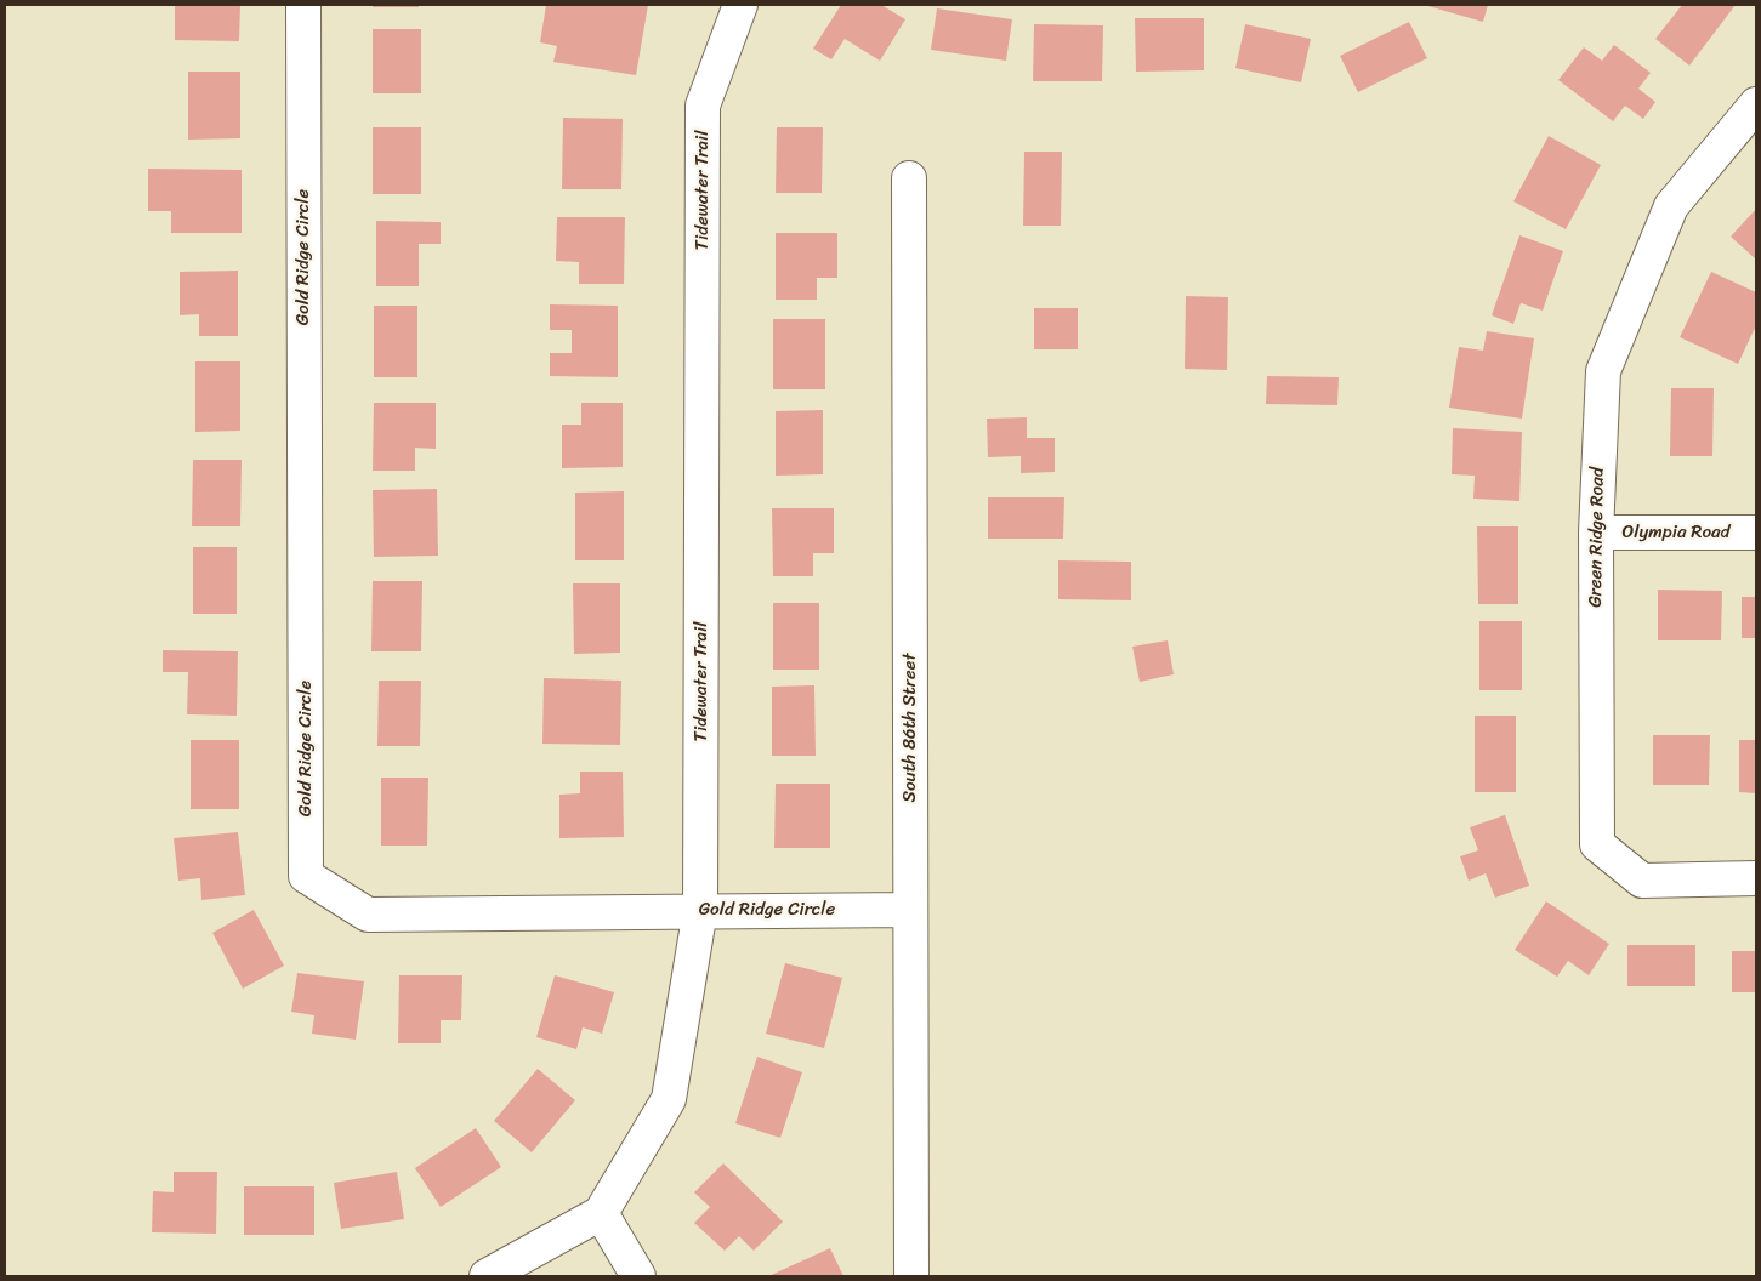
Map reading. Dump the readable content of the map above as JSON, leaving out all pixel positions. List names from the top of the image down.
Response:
{
  "streets": {
    "street": [
      "Tidewater Trail",
      "Gold Ridge Circle",
      "Olympia Road",
      "Green Ridge Road",
      "South 86th Street"
    ]
  },
  "crossings": [
    ["Tidewater Trail", "Gold Ridge Circle"],
    ["Gold Ridge Circle", "South 86th Street"],
    ["Olympia Road", "Green Ridge Road"]
  ]
}
